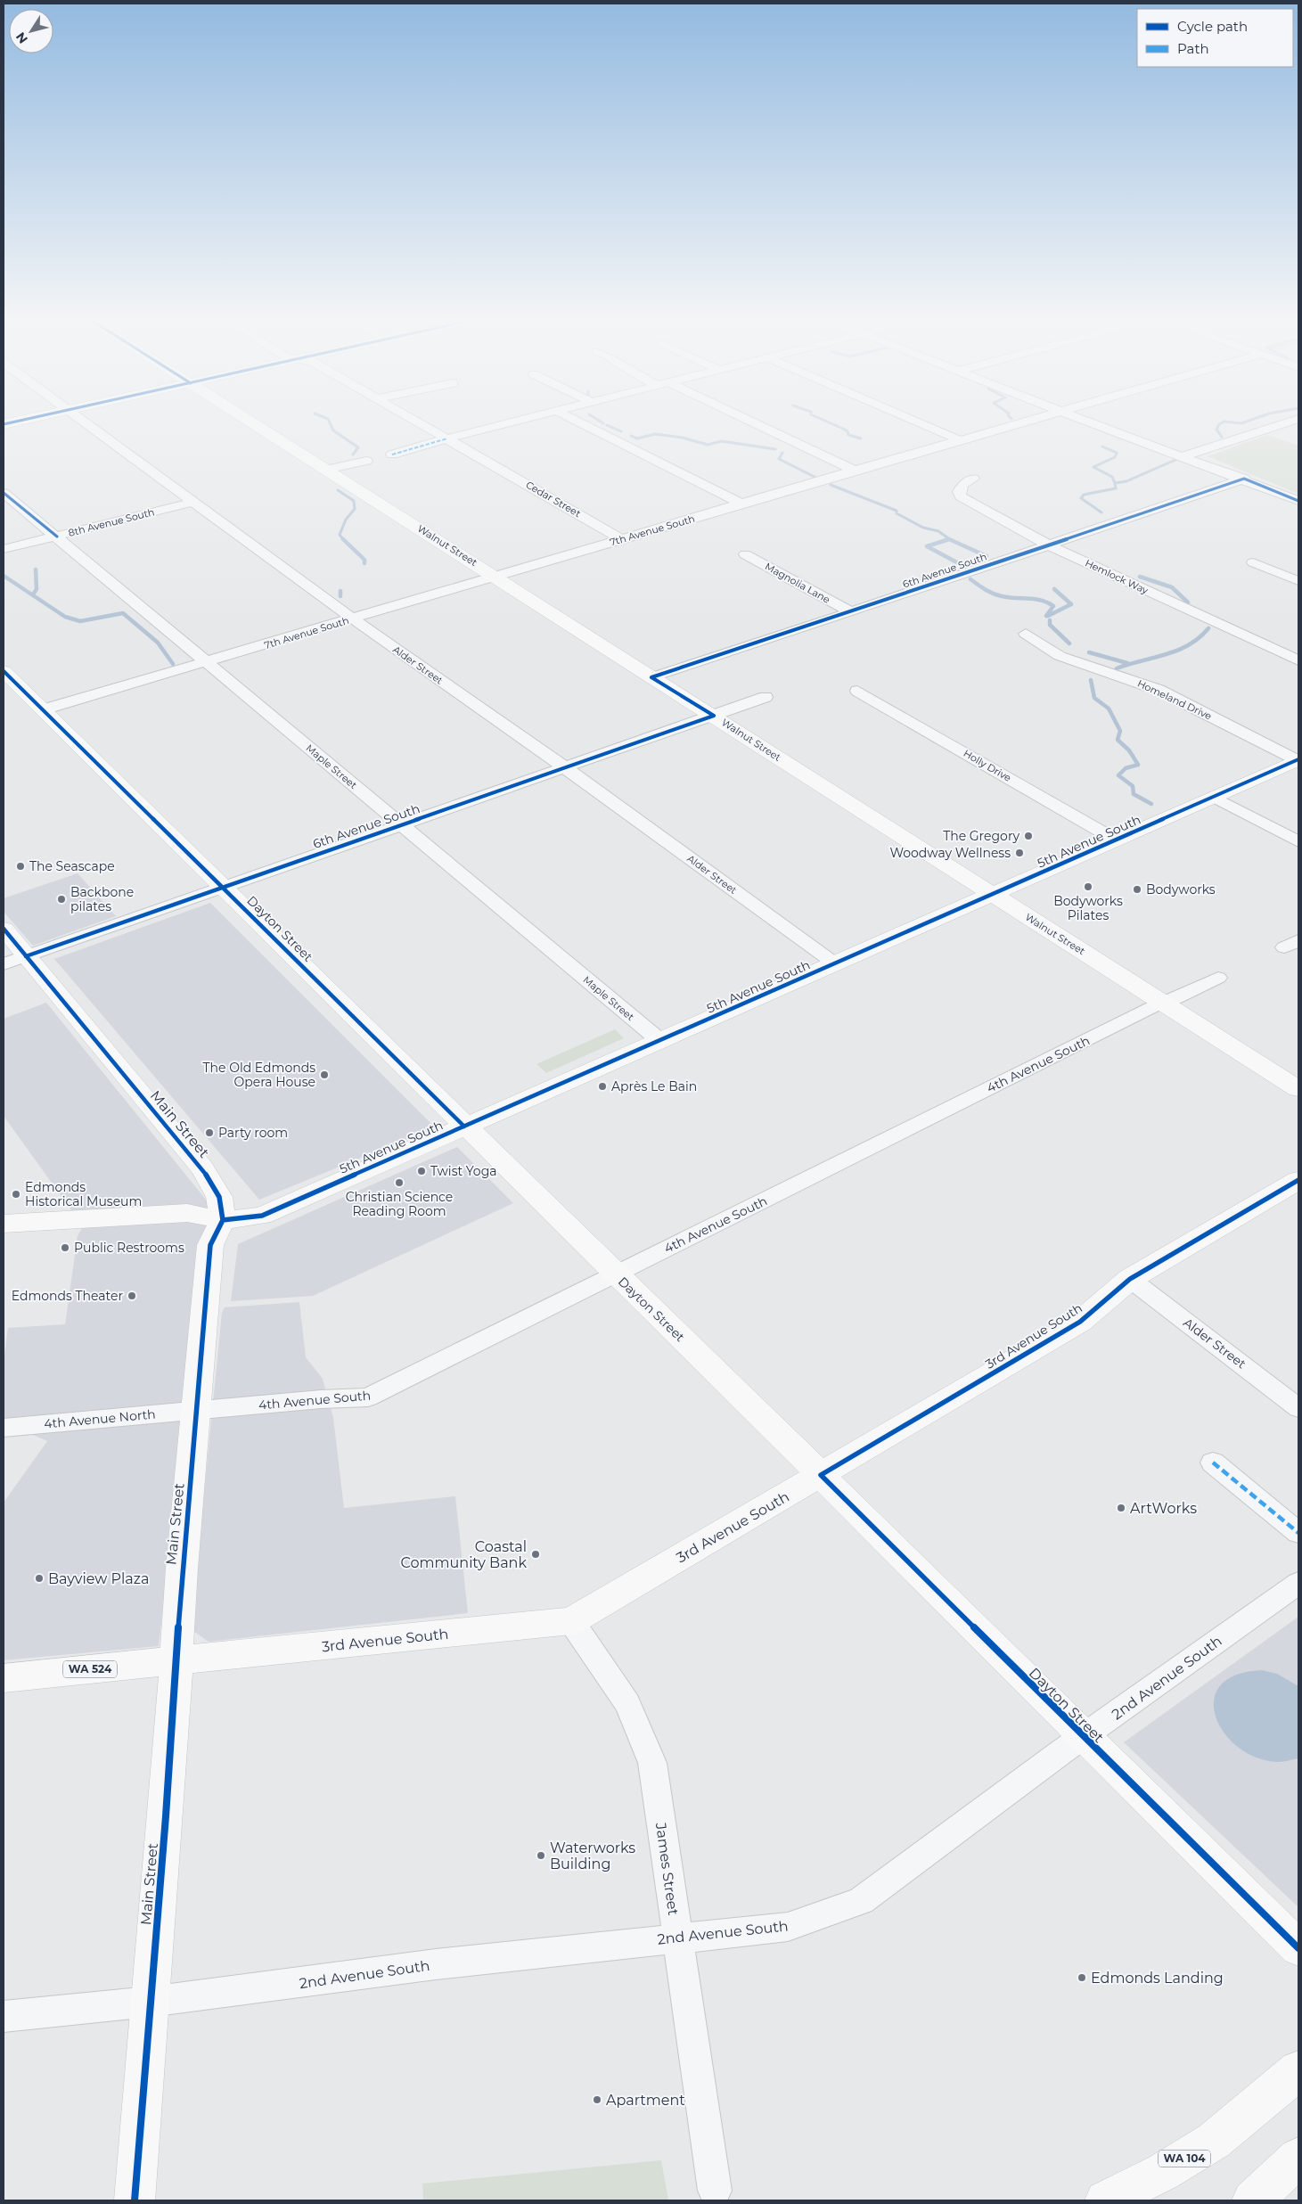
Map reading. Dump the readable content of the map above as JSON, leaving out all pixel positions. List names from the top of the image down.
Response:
{
  "streets": {
    "street": [
      "Cedar Street",
      "8th Avenue South",
      "7th Avenue South",
      "Walnut Street",
      "6th Avenue South",
      "Hemlock Way",
      "Magnolia Lane",
      "Alder Street",
      "Homeland Drive",
      "Holly Drive",
      "Maple Street",
      "5th Avenue South",
      "Dayton Street",
      "4th Avenue South",
      "Main Street",
      "3rd Avenue South",
      "4th Avenue North",
      "WA 524",
      "2nd Avenue South",
      "James Street",
      "WA 104"
    ]
  },
  "crossings": [
    ["Cedar Street", "7th Avenue South"],
    ["8th Avenue South", "Alder Street"],
    ["8th Avenue South", "Maple Street"],
    ["7th Avenue South", "Walnut Street"],
    ["7th Avenue South", "Alder Street"],
    ["7th Avenue South", "Maple Street"],
    ["7th Avenue South", "Dayton Street"],
    ["Walnut Street", "6th Avenue South"],
    ["Walnut Street", "5th Avenue South"],
    ["Walnut Street", "4th Avenue South"],
    ["6th Avenue South", "Hemlock Way"],
    ["6th Avenue South", "Magnolia Lane"],
    ["6th Avenue South", "Alder Street"],
    ["6th Avenue South", "Maple Street"],
    ["6th Avenue South", "Dayton Street"],
    ["6th Avenue South", "Main Street"],
    ["Alder Street", "5th Avenue South"],
    ["Alder Street", "3rd Avenue South"],
    ["Homeland Drive", "5th Avenue South"],
    ["Holly Drive", "5th Avenue South"],
    ["Maple Street", "5th Avenue South"],
    ["5th Avenue South", "Dayton Street"],
    ["5th Avenue South", "Main Street"],
    ["Dayton Street", "4th Avenue South"],
    ["Dayton Street", "3rd Avenue South"],
    ["Dayton Street", "2nd Avenue South"],
    ["4th Avenue South", "Main Street"],
    ["4th Avenue South", "4th Avenue North"],
    ["Main Street", "3rd Avenue South"],
    ["Main Street", "4th Avenue North"],
    ["Main Street", "WA 524"],
    ["Main Street", "2nd Avenue South"],
    ["3rd Avenue South", "WA 524"],
    ["3rd Avenue South", "James Street"],
    ["2nd Avenue South", "James Street"]
  ],
  "places": [
    "The Gregory",
    "Woodway Wellness",
    "The Seascape",
    "Bodyworks Pilates",
    "Bodyworks",
    "Backbone pilates",
    "The Old Edmonds Opera House",
    "Après Le Bain",
    "Party room",
    "Twist Yoga",
    "Christian Science Reading Room",
    "Edmonds Historical Museum",
    "Public Restrooms",
    "Edmonds Theater",
    "ArtWorks",
    "Coastal Community Bank",
    "Bayview Plaza",
    "Waterworks Building",
    "Edmonds Landing",
    "Apartment"
  ],
  "legend": ["Cycle path", "Path"],
  "north": "bottom left"
}
